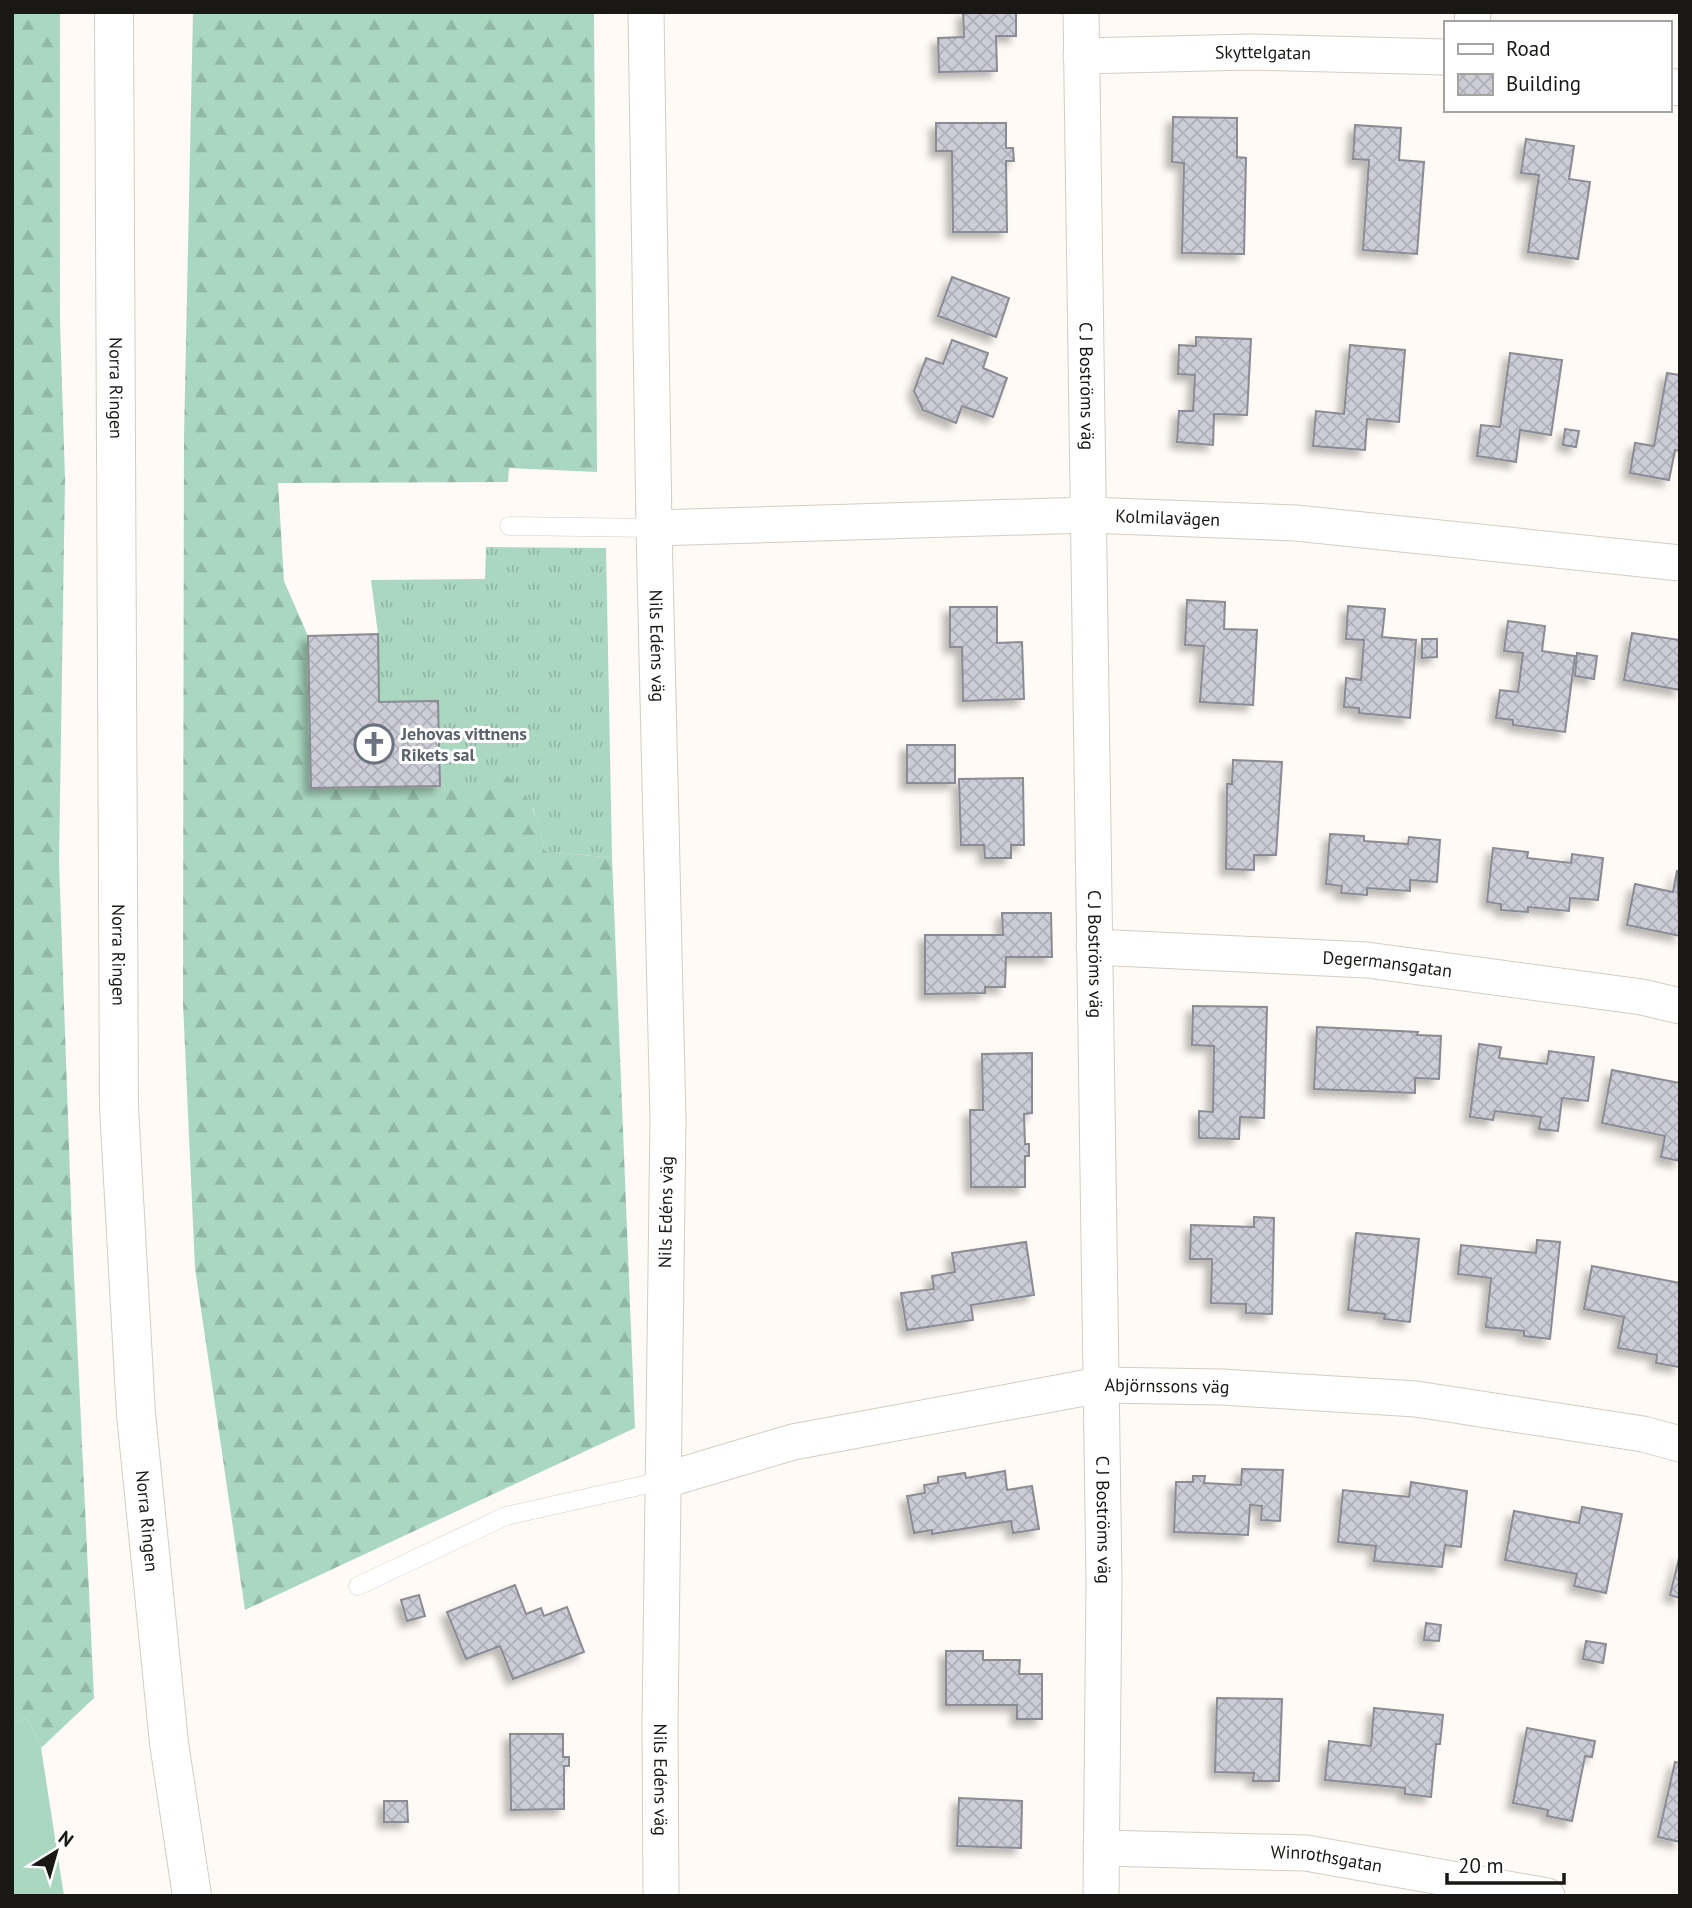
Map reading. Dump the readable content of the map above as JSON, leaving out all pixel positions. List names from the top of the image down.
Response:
{
  "streets": {
    "main road": ["Norra Ringen"],
    "street": [
      "Skyttelgatan",
      "C J Boströms väg",
      "Kolmilavägen",
      "Nils Edéns väg",
      "Degermansgatan",
      "Abjörnssons väg",
      "Winrothsgatan"
    ]
  },
  "crossings": [
    ["Skyttelgatan", "C J Boströms väg"],
    ["C J Boströms väg", "Kolmilavägen"],
    ["C J Boströms väg", "Degermansgatan"],
    ["C J Boströms väg", "Abjörnssons väg"],
    ["C J Boströms väg", "Winrothsgatan"],
    ["Kolmilavägen", "Nils Edéns väg"],
    ["Nils Edéns väg", "Abjörnssons väg"]
  ],
  "places": {
    "church": ["Jehovas vittnens Rikets sal"]
  },
  "legend": ["Road", "Building"],
  "scale_bar": "20 m",
  "north": "top right"
}
